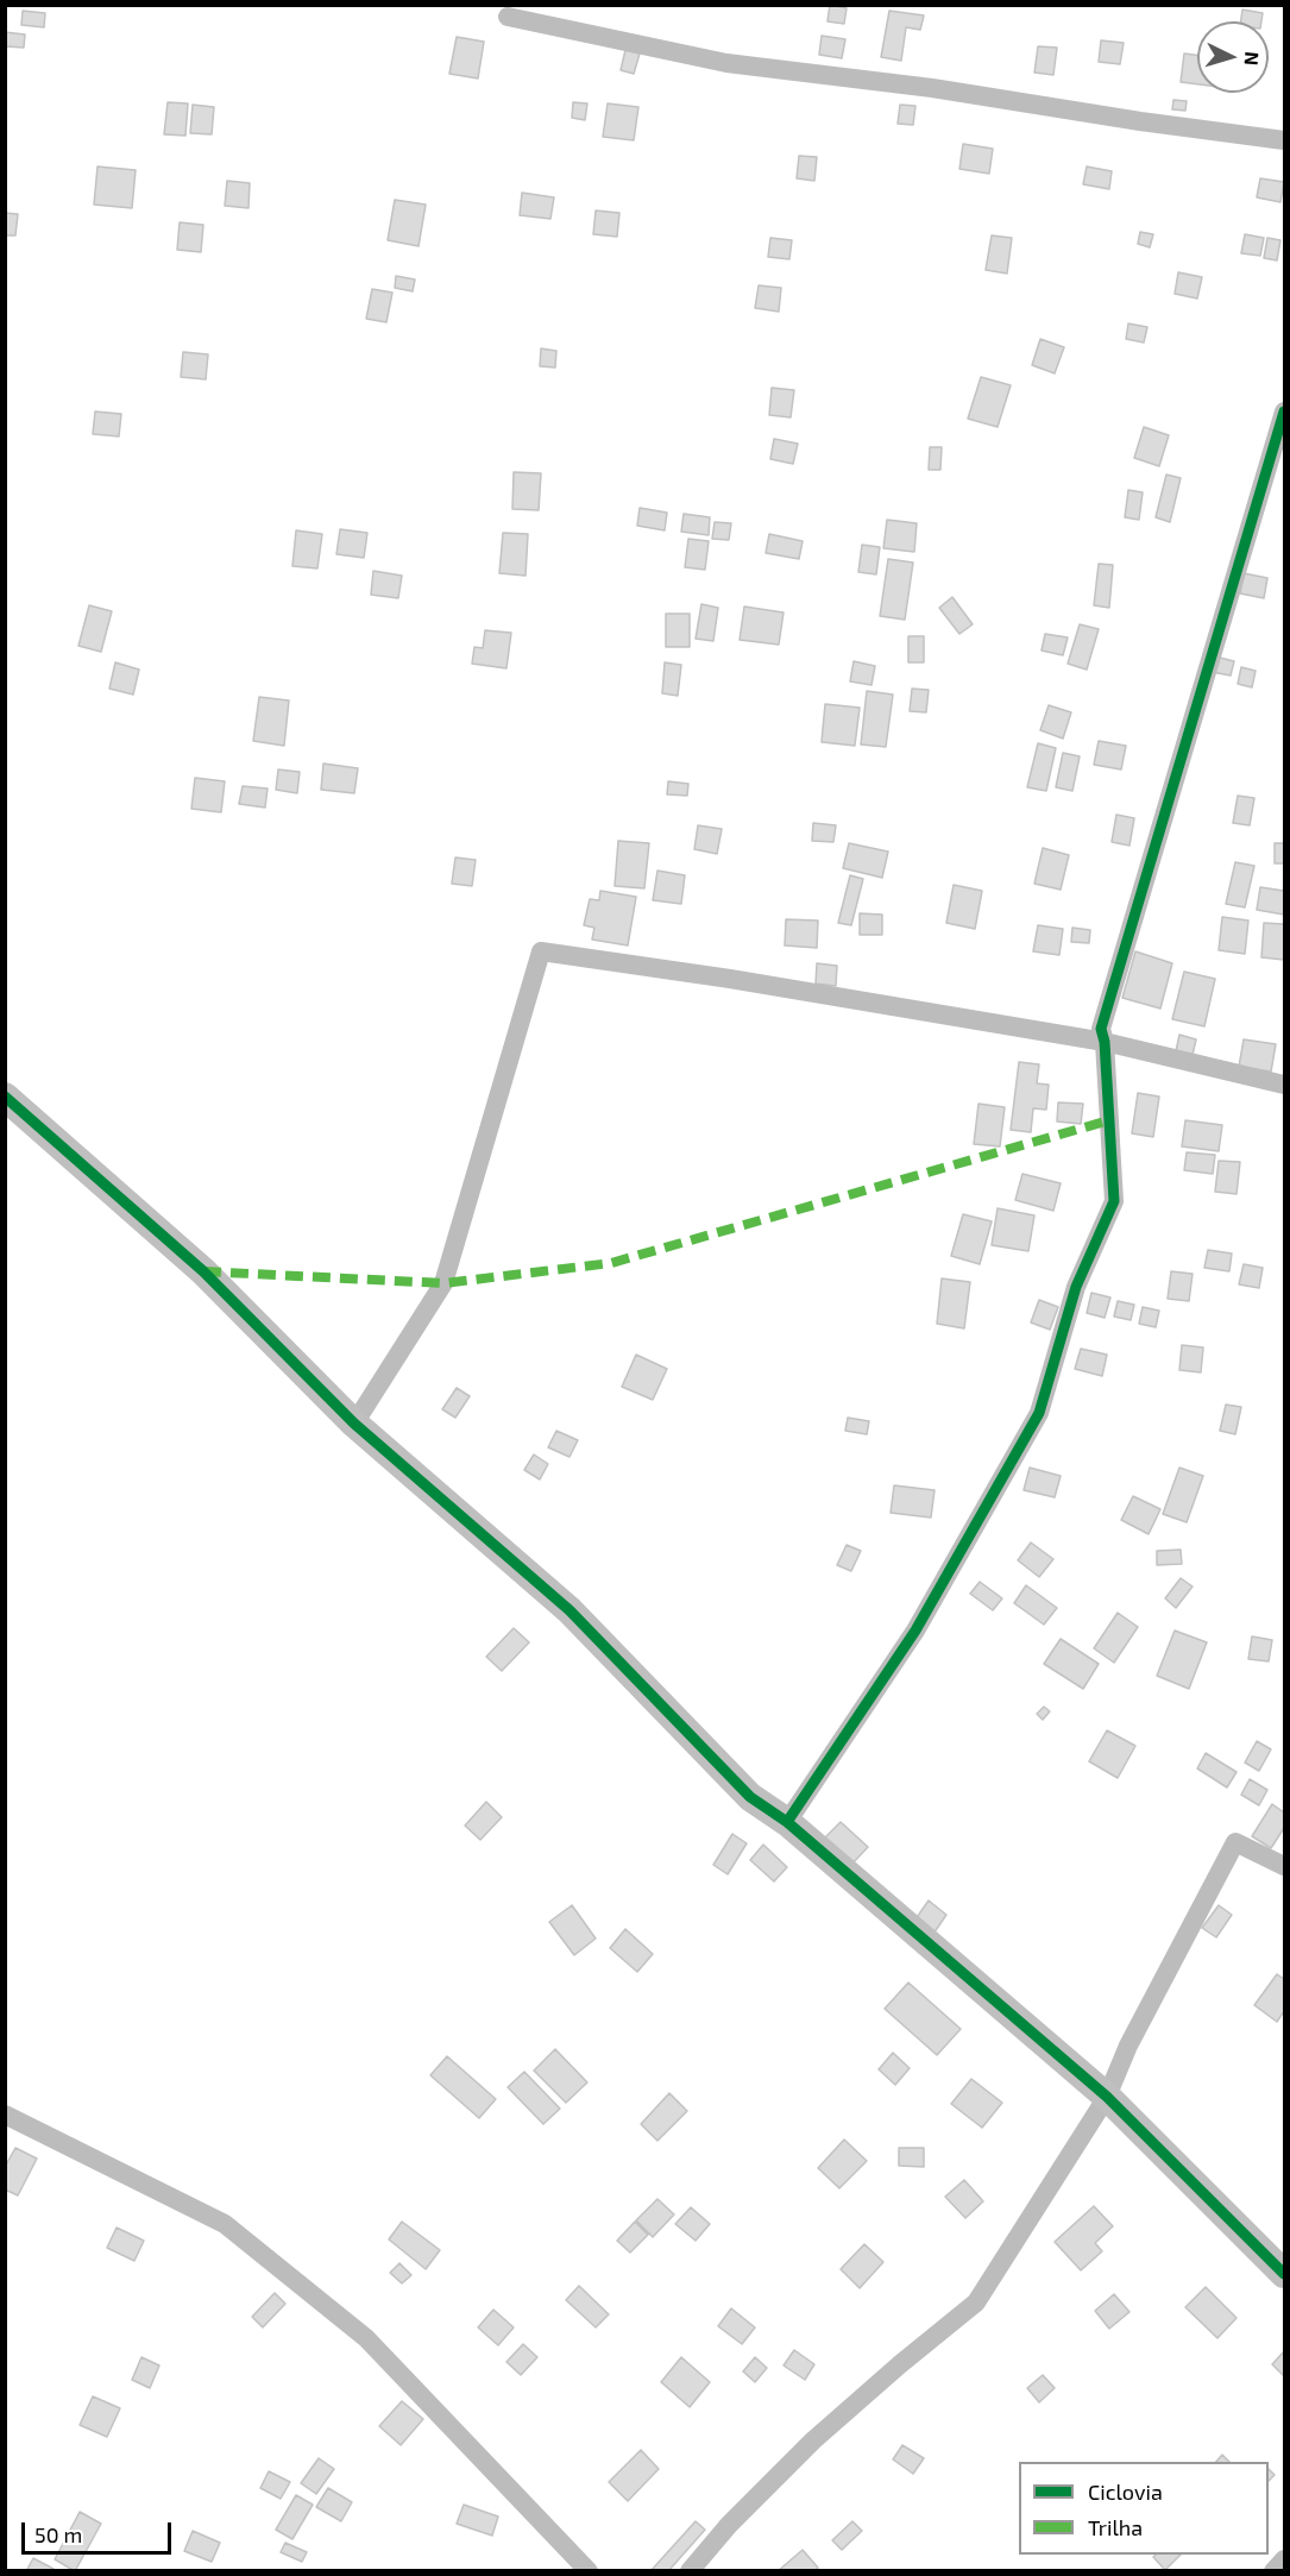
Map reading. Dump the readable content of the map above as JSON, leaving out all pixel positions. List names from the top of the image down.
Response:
{
  "legend": ["Ciclovia", "Trilha"],
  "scale_bar": "50 m",
  "north": "right"
}
